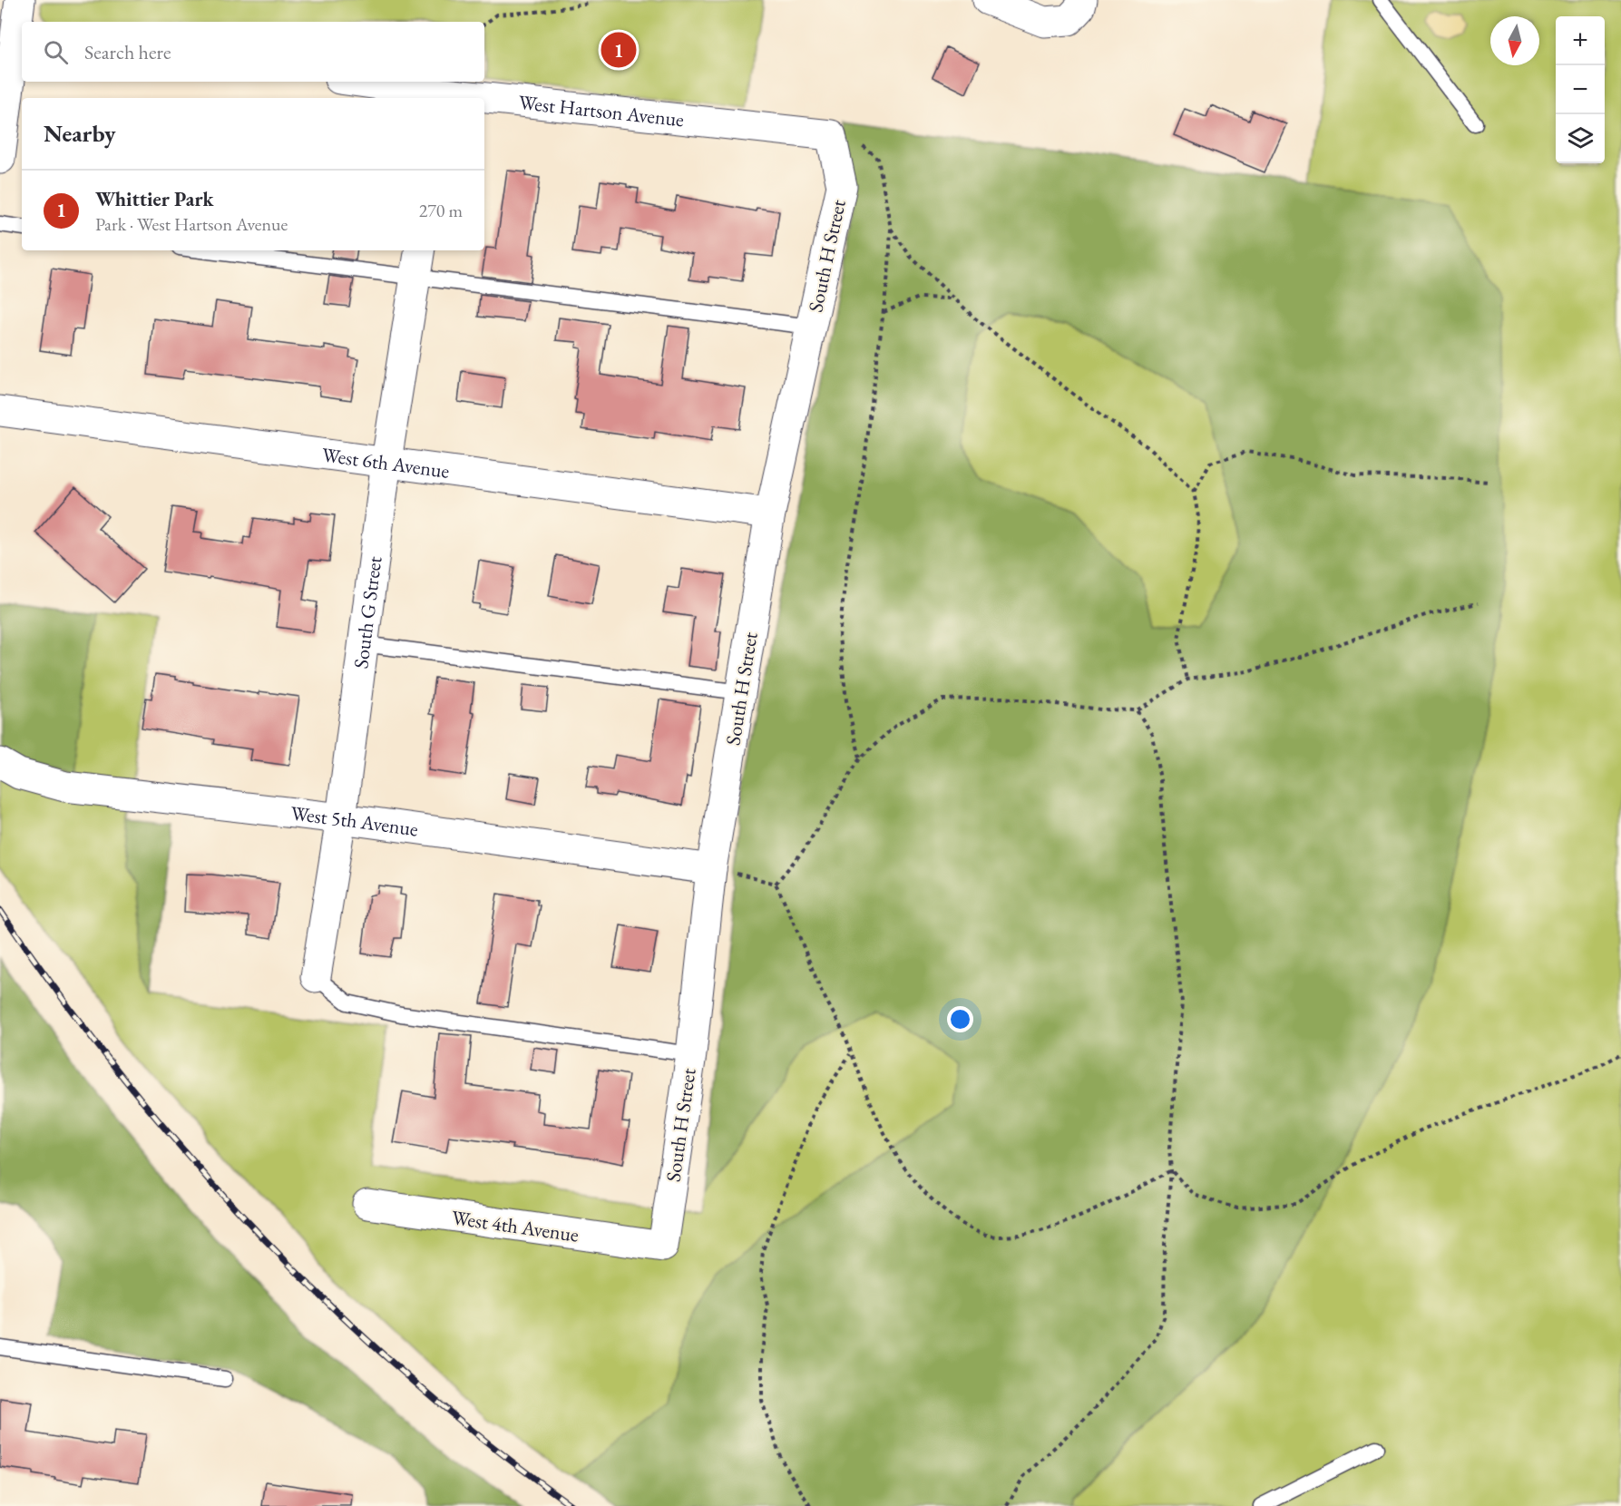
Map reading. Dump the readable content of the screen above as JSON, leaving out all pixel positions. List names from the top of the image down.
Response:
{
  "streets": {
    "street": [
      "West Hartson Avenue",
      "South H Street",
      "West 6th Avenue",
      "South G Street",
      "West 5th Avenue",
      "West 4th Avenue"
    ]
  },
  "crossings": [
    ["West Hartson Avenue", "South H Street"],
    ["South H Street", "West 6th Avenue"],
    ["South H Street", "West 5th Avenue"],
    ["South H Street", "West 4th Avenue"],
    ["West 6th Avenue", "South G Street"],
    ["South G Street", "West 5th Avenue"]
  ],
  "north": "bottom",
  "page": {
    "map_buttons": ["+", "−"],
    "search": "Search here",
    "pins": "1",
    "heading": "Nearby",
    "list": [
      {
        "mark": "1",
        "name": "Whittier Park",
        "note": "Park · West Hartson Avenue",
        "value": "270 m"
      }
    ]
  }
}
